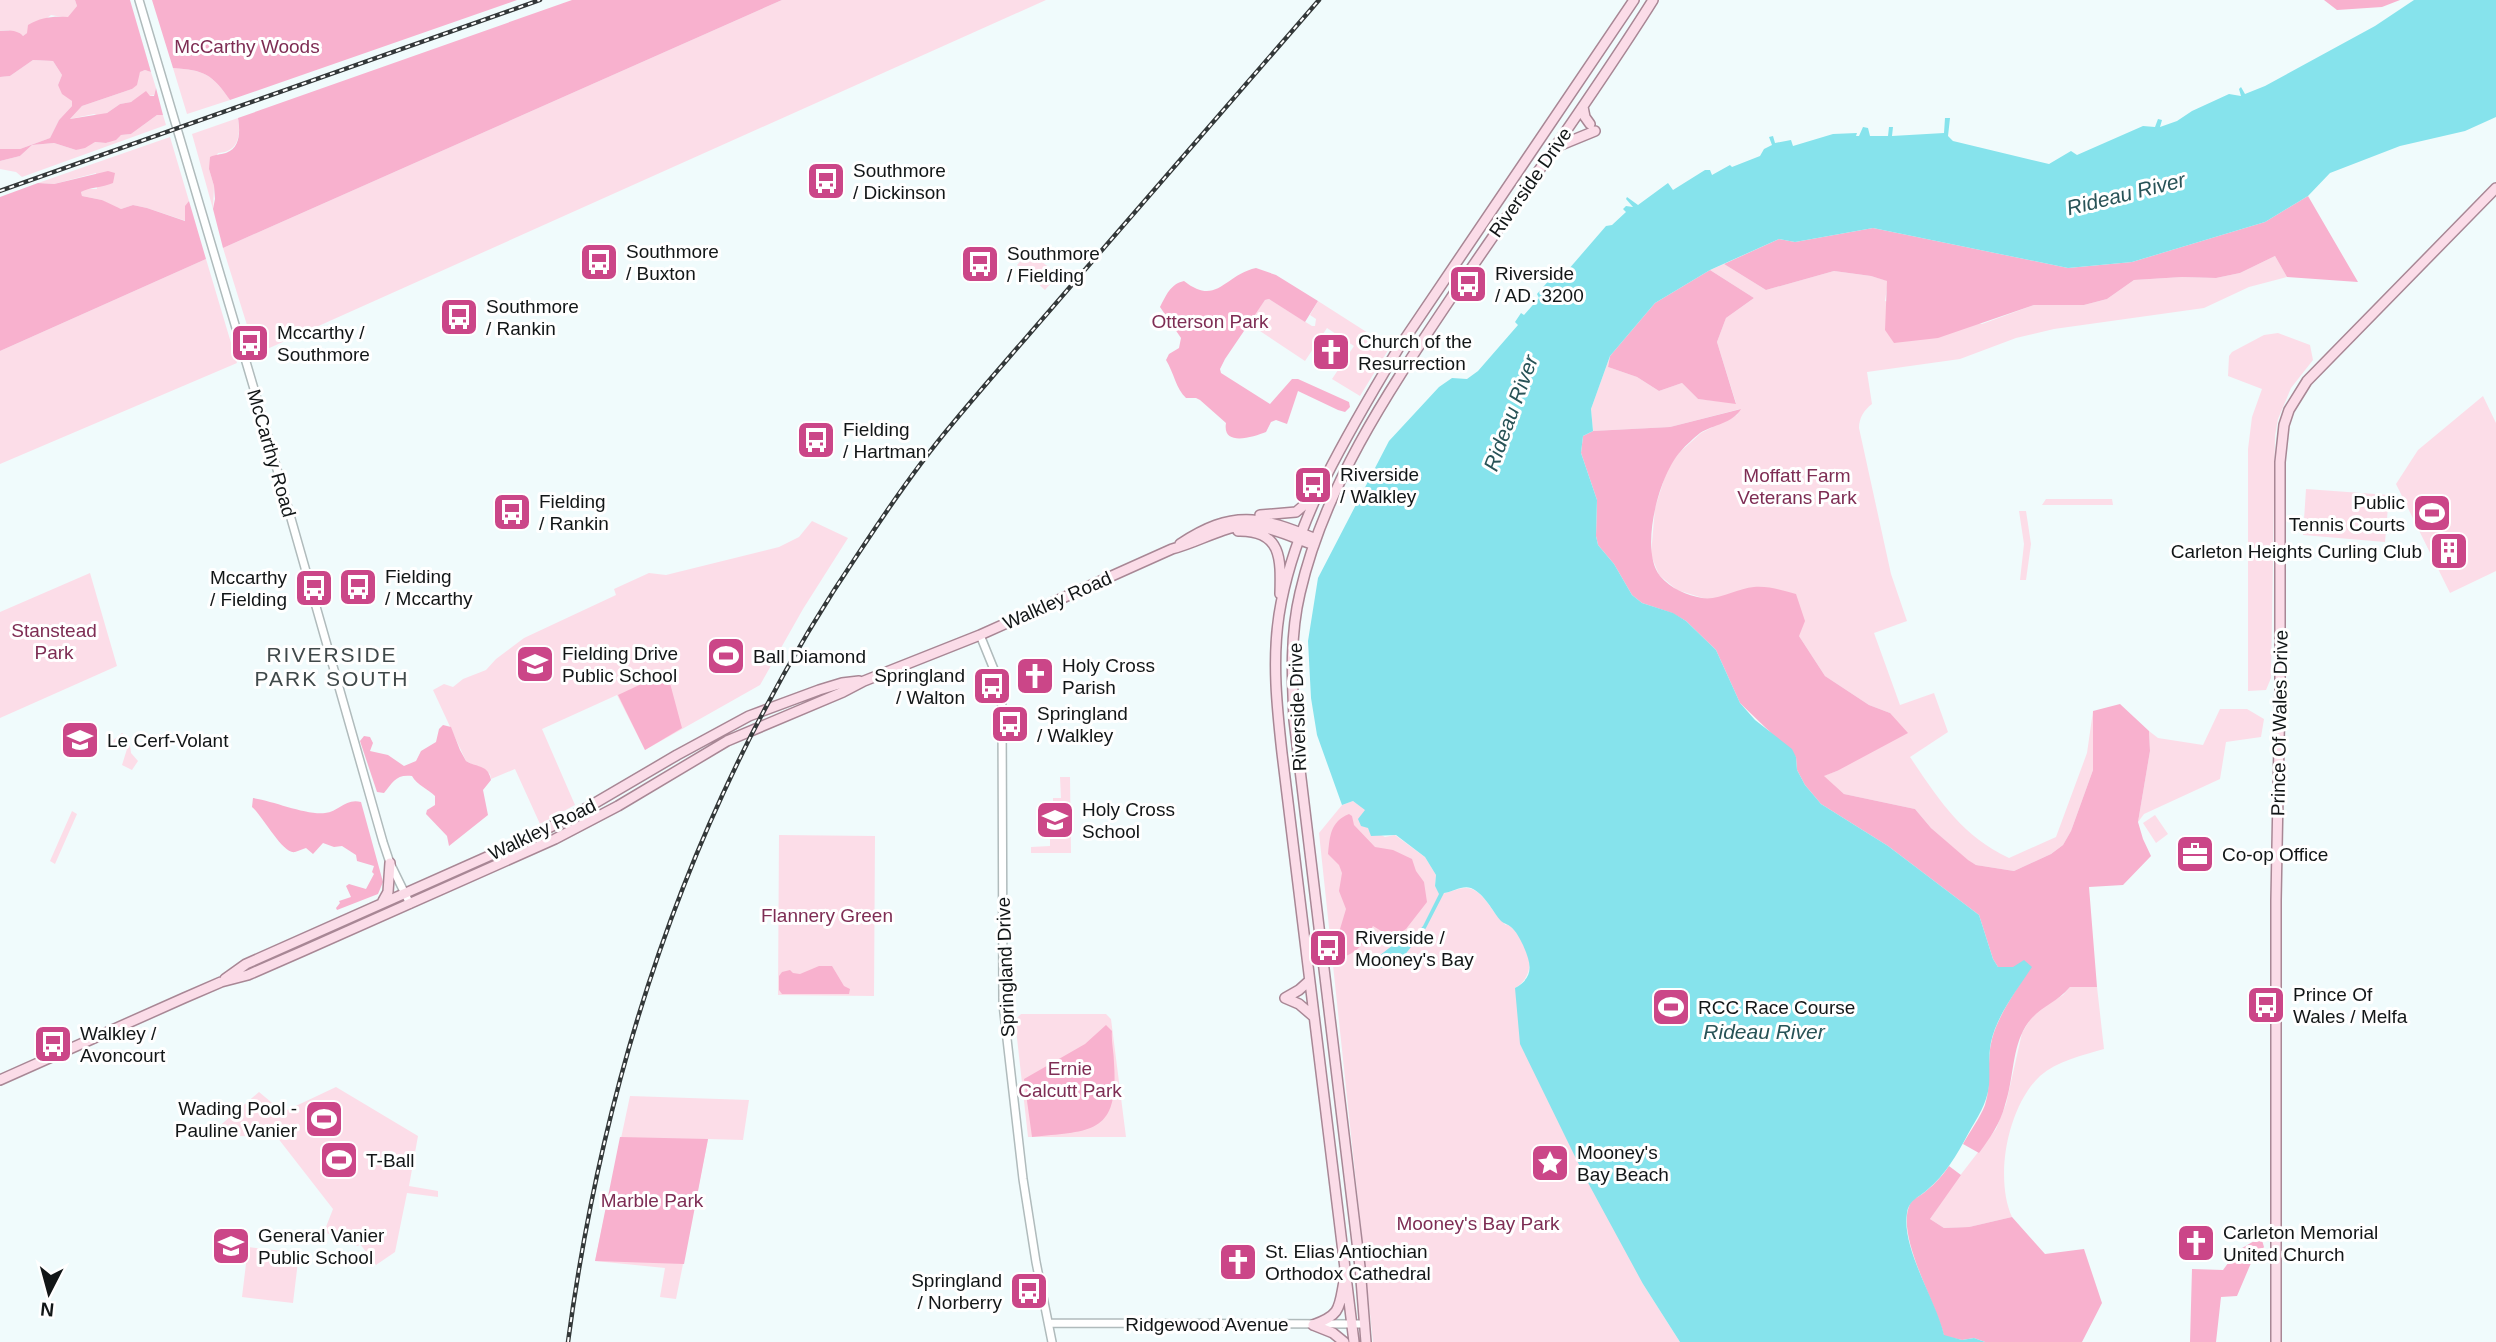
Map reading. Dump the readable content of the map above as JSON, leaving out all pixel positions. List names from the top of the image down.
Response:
{
  "streets": {
    "main road": ["Riverside Drive", "Walkley Road", "Prince Of Wales Drive"],
    "street": ["McCarthy Road", "Springland Drive", "Ridgewood Avenue"]
  },
  "crossings": [
    ["Riverside Drive", "Walkley Road"],
    ["Riverside Drive", "Ridgewood Avenue"],
    ["McCarthy Road", "Walkley Road"],
    ["Walkley Road", "Springland Drive"],
    ["Springland Drive", "Ridgewood Avenue"]
  ],
  "districts": ["RIVERSIDE PARK SOUTH"],
  "water": ["Rideau River"],
  "parks": [
    "McCarthy Woods",
    "Otterson Park",
    "Moffatt Farm Veterans Park",
    "Stanstead Park",
    "Flannery Green",
    "Ernie Calcutt Park",
    "Marble Park",
    "Mooney's Bay Park"
  ],
  "places": {
    "bus stop": [
      "Southmore / Dickinson",
      "Southmore / Buxton",
      "Southmore / Fielding",
      "Riverside / AD. 3200",
      "Southmore / Rankin",
      "Mccarthy / Southmore",
      "Fielding / Hartman",
      "Riverside / Walkley",
      "Fielding / Rankin",
      "Fielding / Mccarthy",
      "Mccarthy / Fielding",
      "Springland / Walton",
      "Springland / Walkley",
      "Riverside / Mooney's Bay",
      "Prince Of Wales / Melfa",
      "Walkley / Avoncourt",
      "Springland / Norberry"
    ],
    "church": [
      "Church of the Resurrection",
      "Holy Cross Parish",
      "Carleton Memorial United Church",
      "St. Elias Antiochian Orthodox Cathedral"
    ],
    "sports": [
      "Public Tennis Courts",
      "Ball Diamond",
      "RCC Race Course",
      "Wading Pool - Pauline Vanier",
      "T-Ball"
    ],
    "building": ["Carleton Heights Curling Club"],
    "school or university": [
      "Fielding Drive Public School",
      "Le Cerf-Volant",
      "Holy Cross School",
      "General Vanier Public School"
    ],
    "office": ["Co-op Office"],
    "place": ["Mooney's Bay Beach"]
  },
  "north": "bottom"
}
